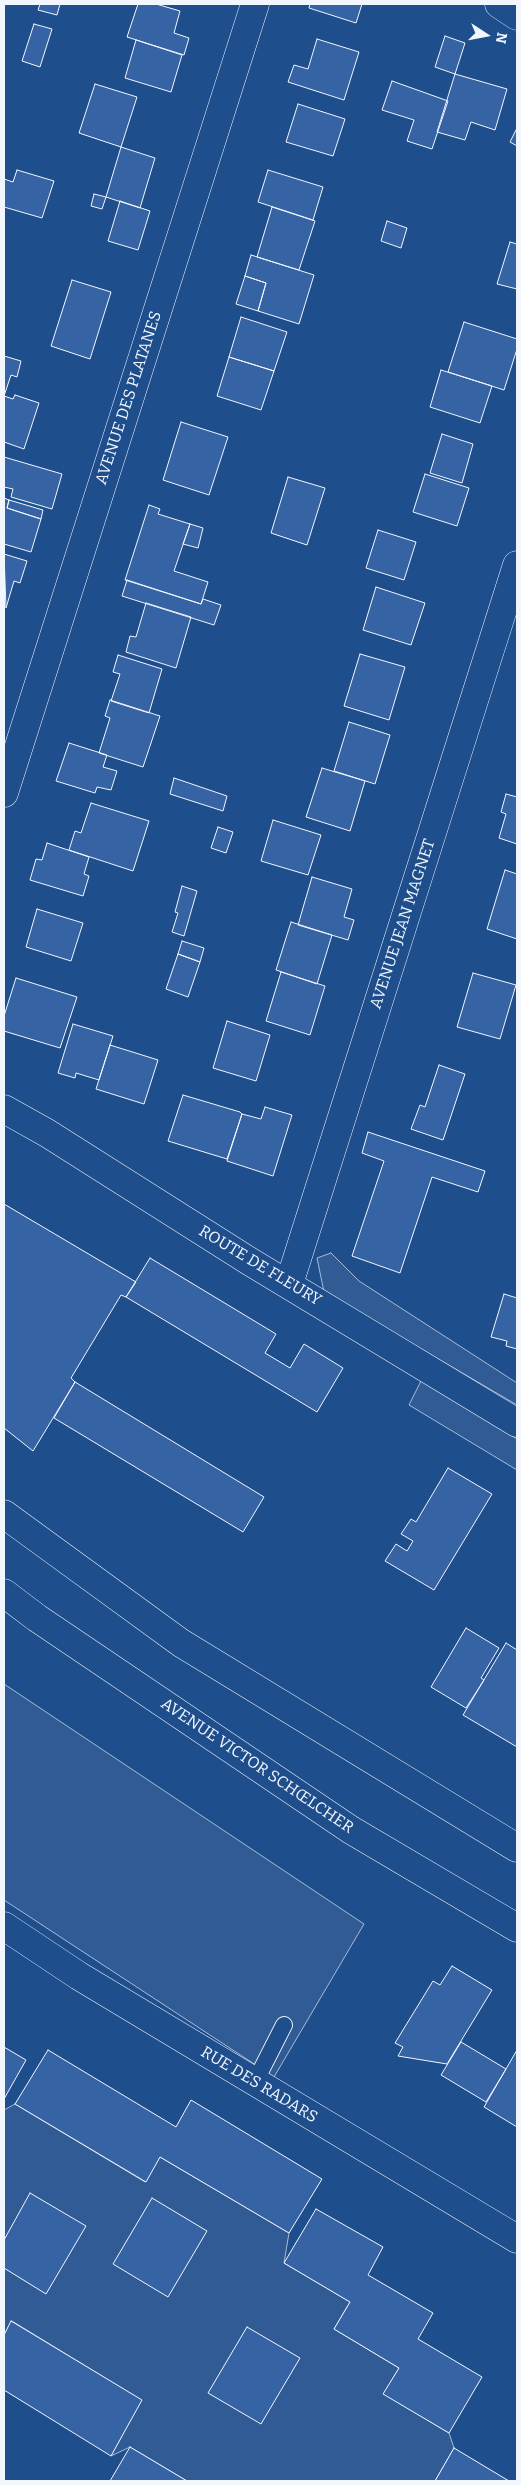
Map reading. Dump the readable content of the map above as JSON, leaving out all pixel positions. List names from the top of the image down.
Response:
{
  "streets": {
    "street": [
      "AVENUE DES PLATANES",
      "AVENUE JEAN MAGNET",
      "ROUTE DE FLEURY",
      "AVENUE VICTOR SCHŒLCHER",
      "RUE DES RADARS"
    ]
  },
  "crossings": [
    ["AVENUE JEAN MAGNET", "ROUTE DE FLEURY"]
  ],
  "north": "right"
}
